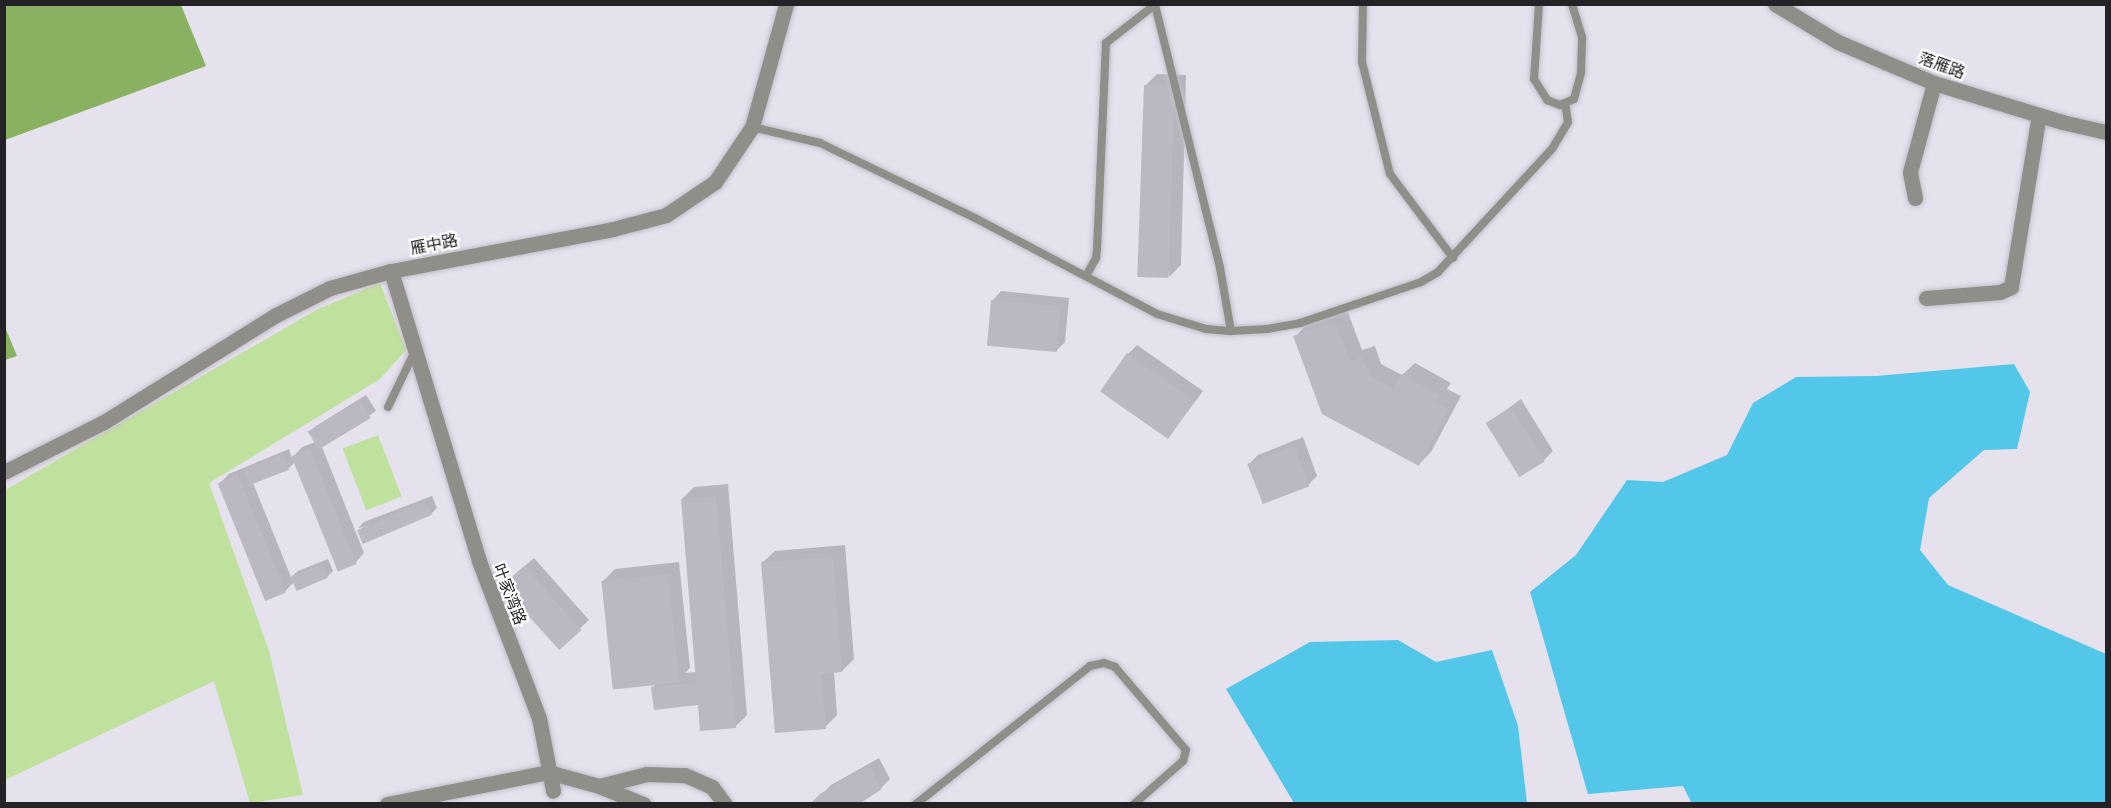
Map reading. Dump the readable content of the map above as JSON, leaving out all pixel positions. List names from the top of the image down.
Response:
{
  "streets": {
    "street": ["落雁路", "雁中路", "叶家湾路"]
  },
  "crossings": [
    ["雁中路", "叶家湾路"]
  ]
}
